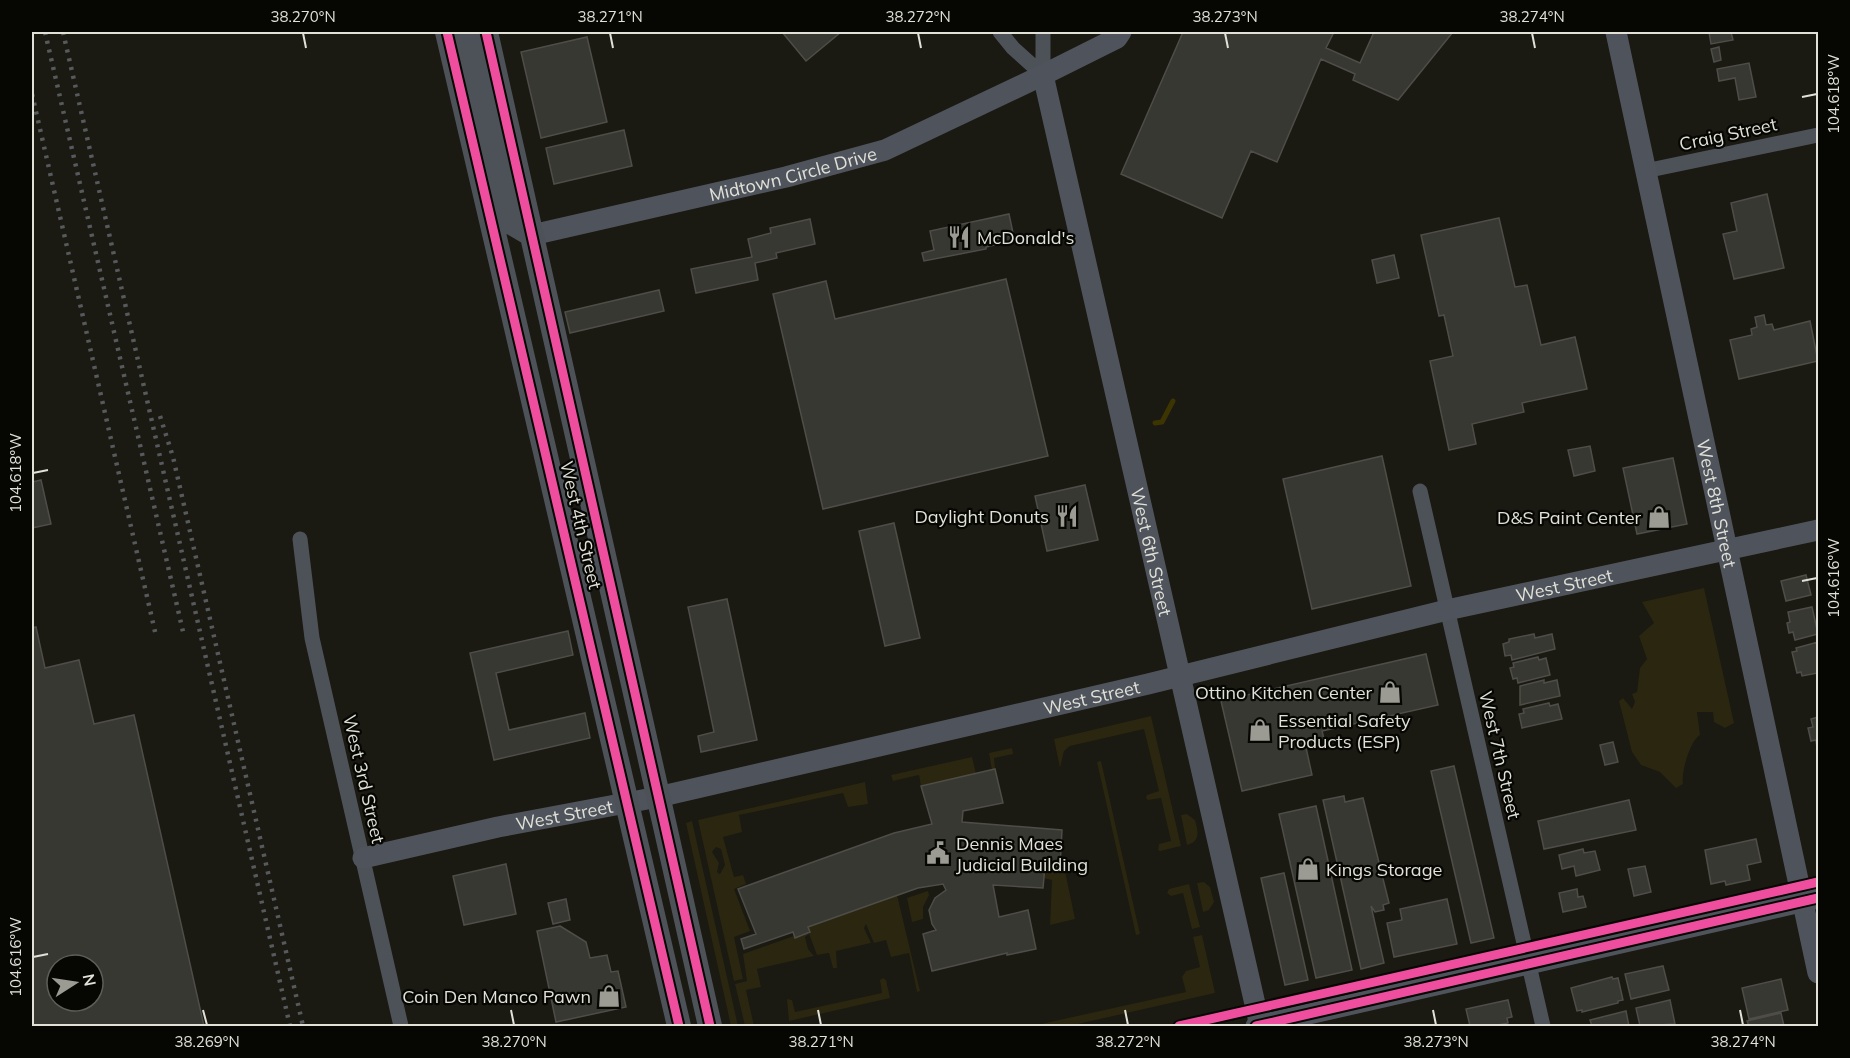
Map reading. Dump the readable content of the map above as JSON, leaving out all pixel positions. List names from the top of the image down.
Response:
{
  "streets": {
    "main road": ["West 4th Street"],
    "street": [
      "Craig Street",
      "Midtown Circle Drive",
      "West 8th Street",
      "West 6th Street",
      "West Street",
      "West 7th Street",
      "West 3rd Street"
    ]
  },
  "crossings": [
    ["Craig Street", "West 8th Street"],
    ["Midtown Circle Drive", "West 4th Street"],
    ["Midtown Circle Drive", "West 6th Street"],
    ["West 8th Street", "West Street"],
    ["West 4th Street", "West Street"],
    ["West 6th Street", "West Street"],
    ["West Street", "West 7th Street"],
    ["West Street", "West 3rd Street"]
  ],
  "places": {
    "restaurant": ["McDonald's", "Daylight Donuts"],
    "shop": [
      "D&S Paint Center",
      "Ottino Kitchen Center",
      "Essential Safety Products (ESP)",
      "Kings Storage",
      "Coin Den Manco Pawn"
    ],
    "public building": ["Dennis Maes Judicial Building"]
  },
  "north": "right",
  "coordinates": [
    "38.270°N",
    "38.271°N",
    "38.272°N",
    "38.273°N",
    "38.274°N",
    "104.618°W",
    "104.616°W",
    "38.269°N"
  ]
}
